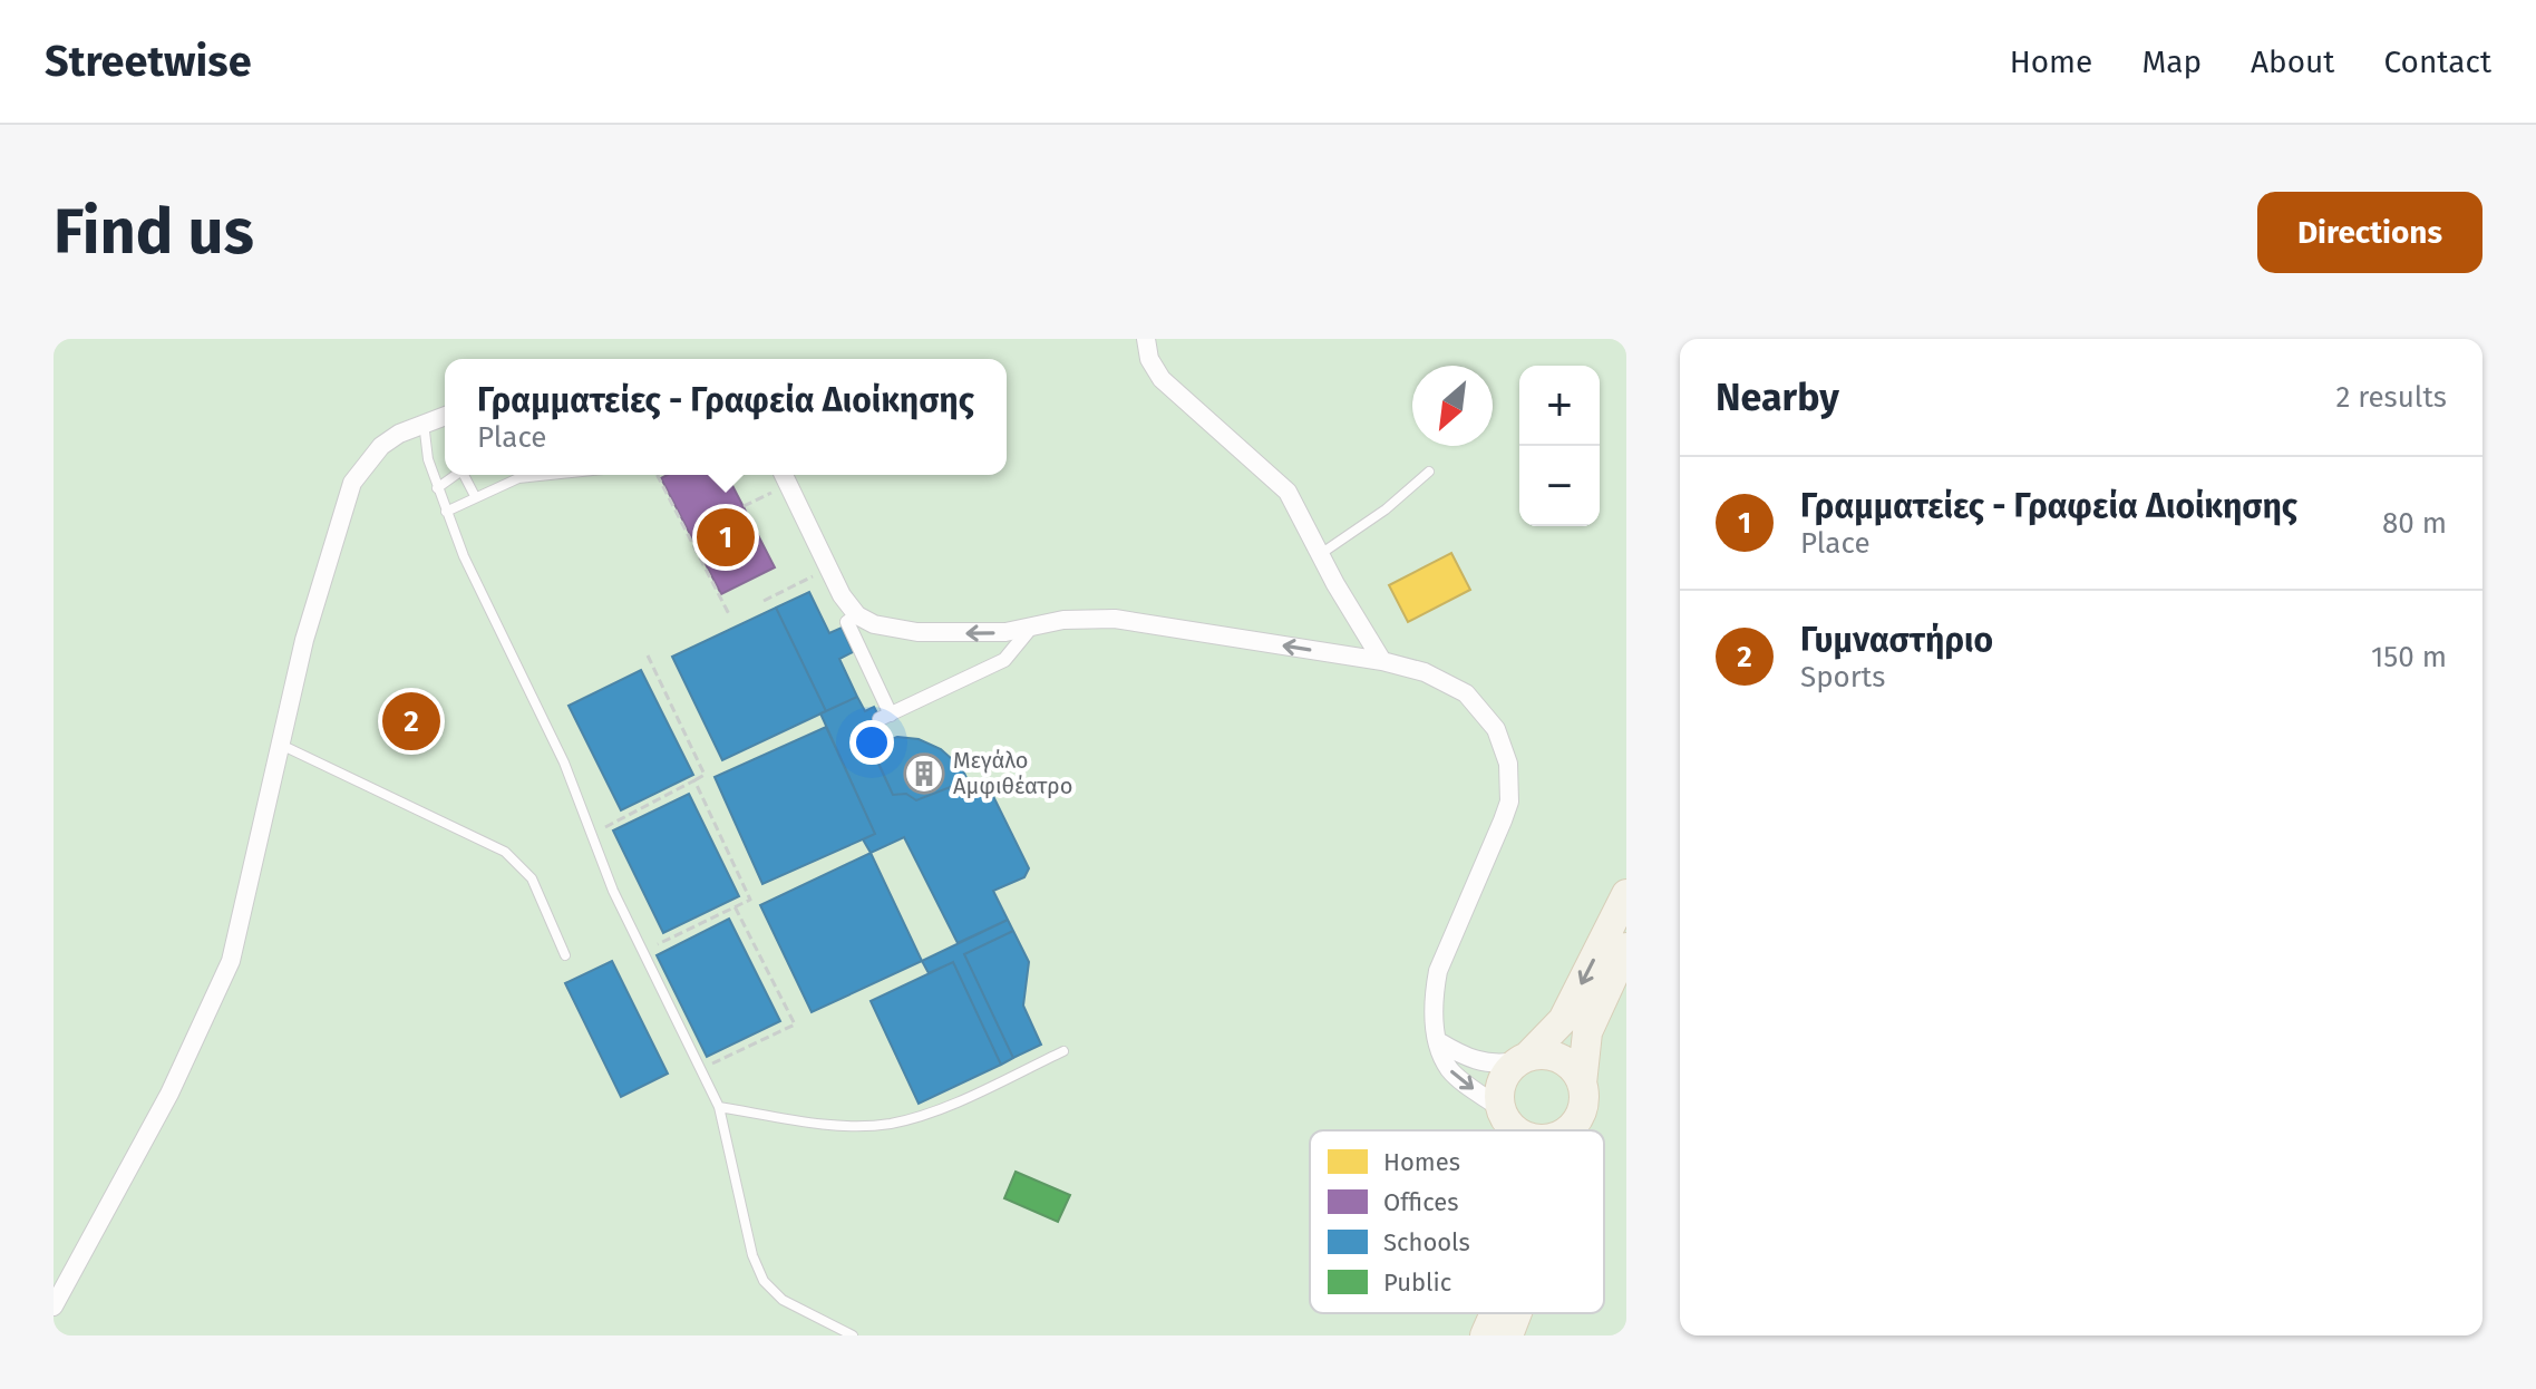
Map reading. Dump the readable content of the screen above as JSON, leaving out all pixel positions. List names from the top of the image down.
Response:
{
  "places": {
    "building": ["Μεγάλο Αμφιθέατρο"]
  },
  "legend": [
    "Homes",
    "Offices",
    "Schools",
    "Public"
  ],
  "north": "bottom left",
  "page": {
    "header": "Streetwise",
    "nav": [
      "Home",
      "Map",
      "About",
      "Contact"
    ],
    "buttons": "Directions",
    "title": "Find us",
    "heading": ["Nearby", "2 results"],
    "popup": ["Γραμματείες - Γραφεία Διοίκησης", "Place"],
    "map_buttons": ["+", "−"],
    "list": [
      {
        "mark": "1",
        "name": "Γραμματείες - Γραφεία Διοίκησης",
        "note": "Place",
        "value": "80 m"
      },
      {
        "mark": "2",
        "name": "Γυμναστήριο",
        "note": "Sports",
        "value": "150 m"
      }
    ],
    "pins": ["1", "2"]
  }
}
